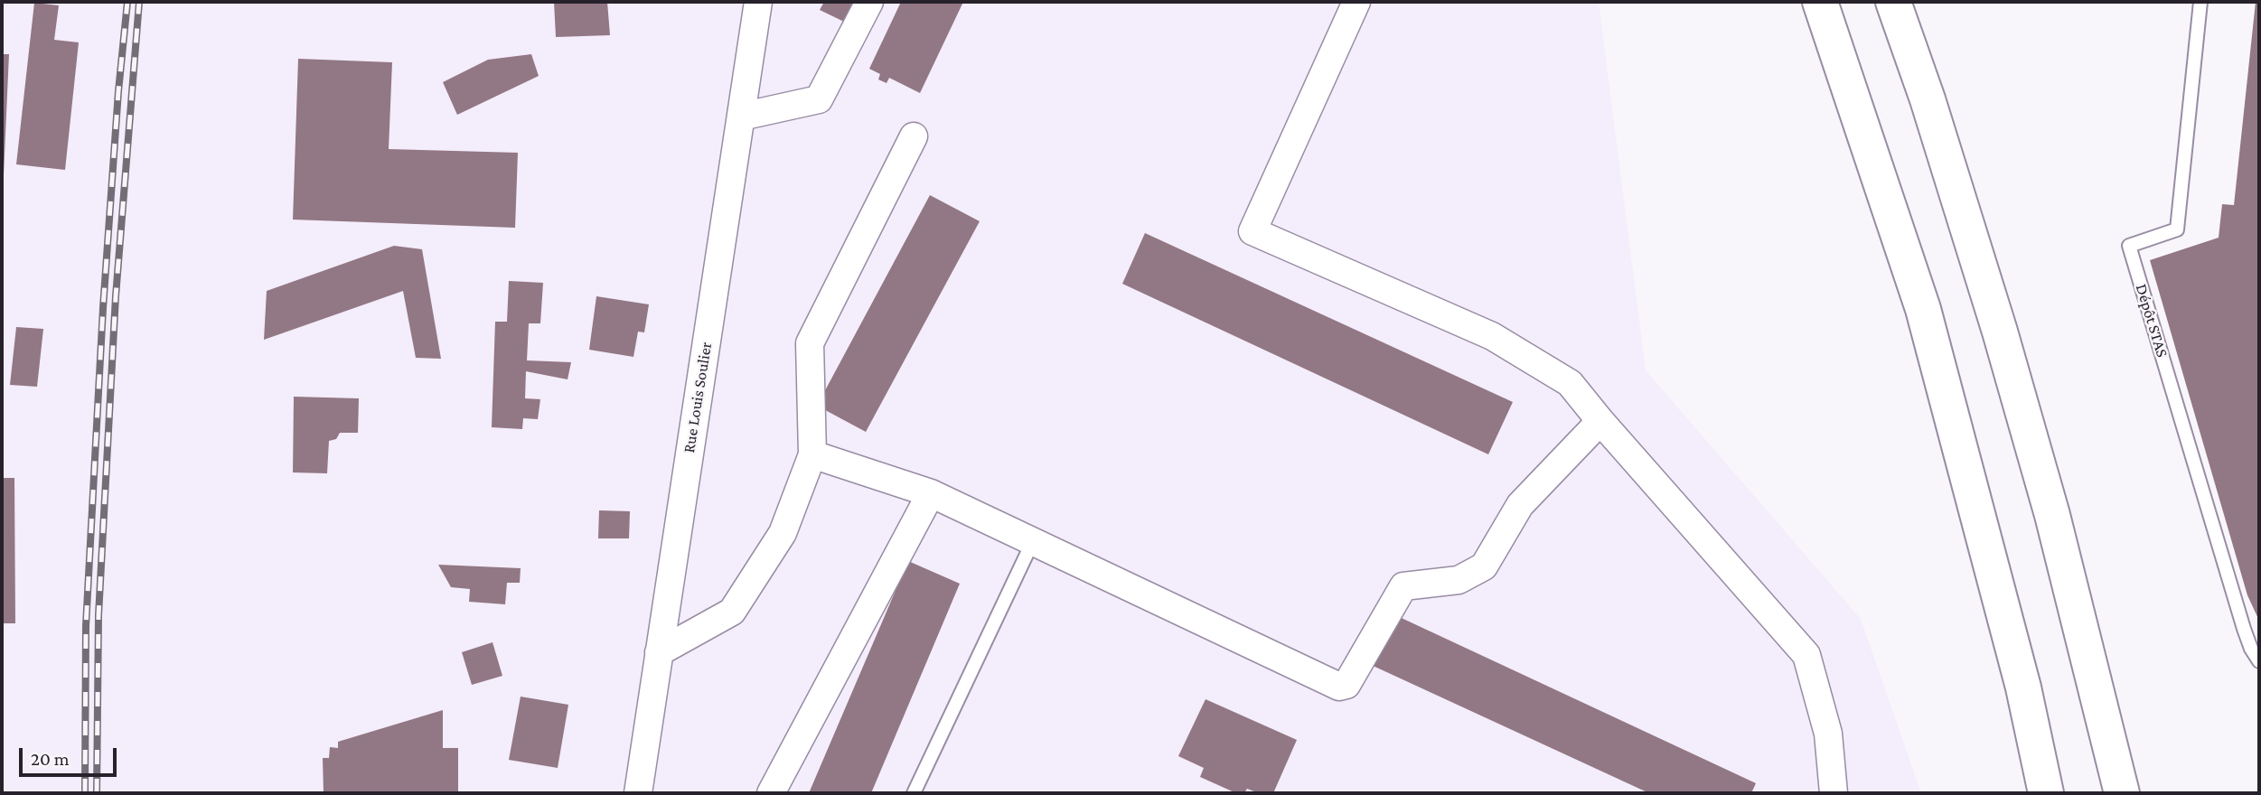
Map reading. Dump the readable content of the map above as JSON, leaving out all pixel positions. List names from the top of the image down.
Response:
{
  "streets": {
    "street": ["Rue Louis Soulier"],
    "lane": ["Dépôt STAS"]
  },
  "scale_bar": "20 m"
}
